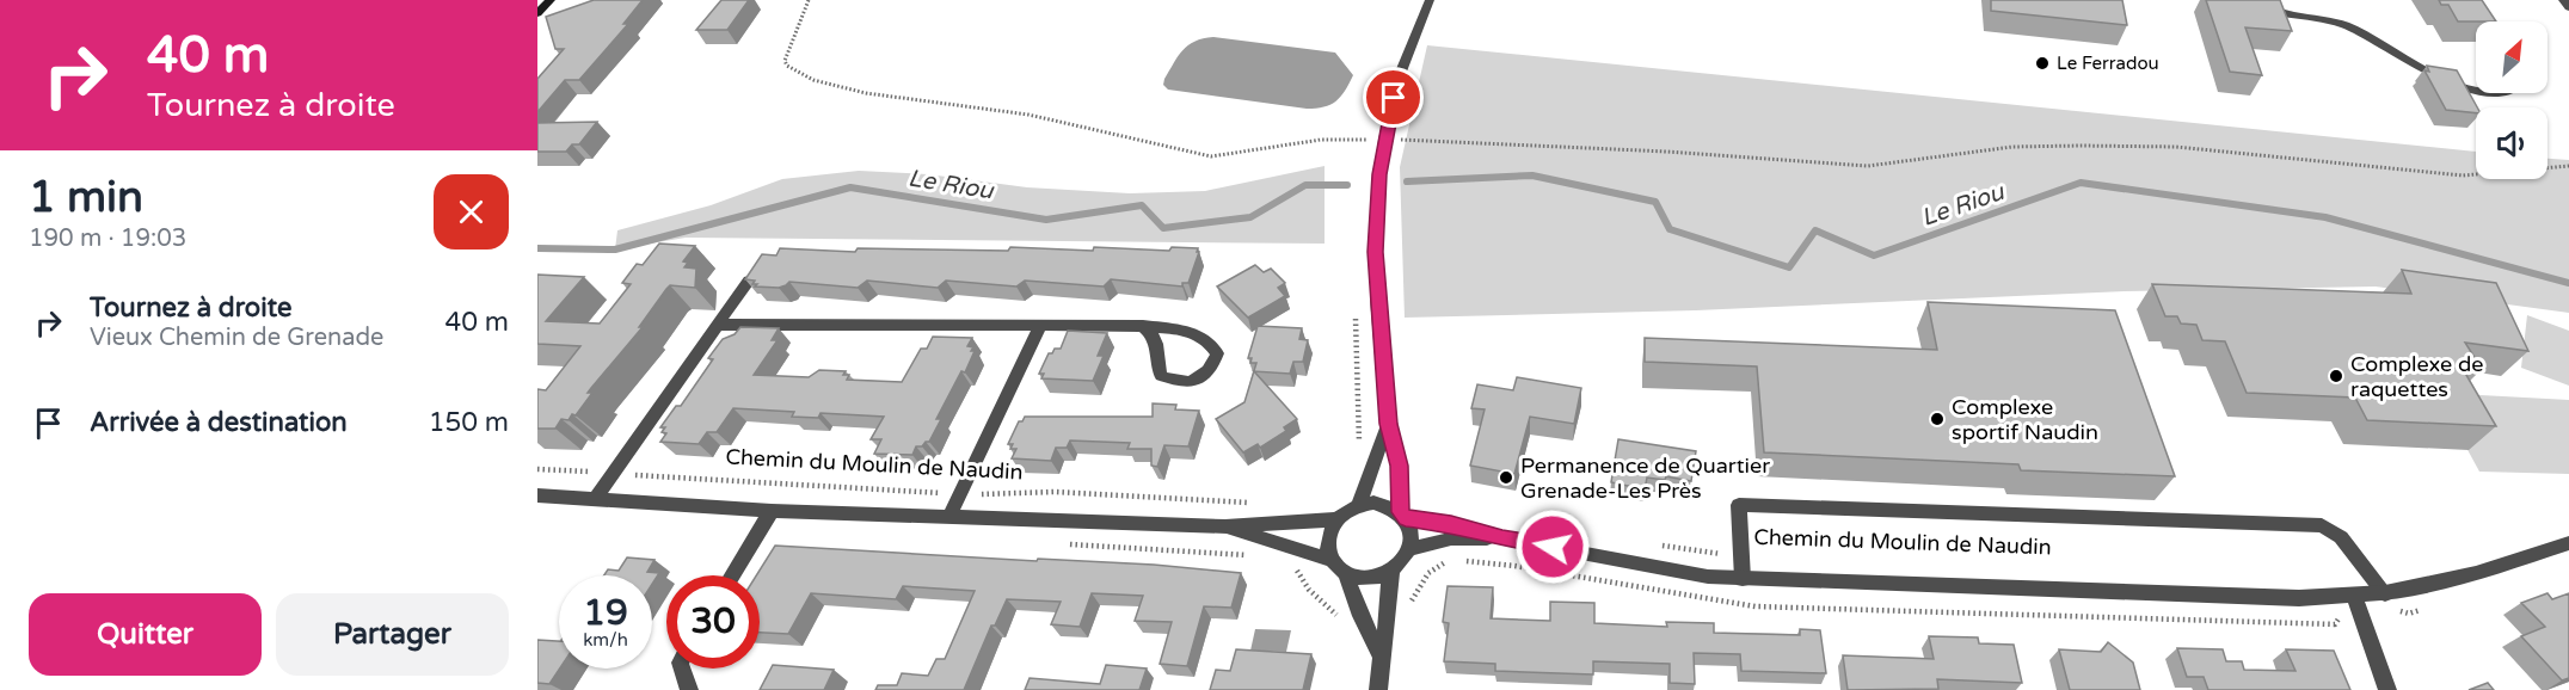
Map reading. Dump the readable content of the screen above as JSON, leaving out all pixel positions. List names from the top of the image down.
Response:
{
  "streets": {
    "street": ["Chemin du Moulin de Naudin"]
  },
  "water": ["Le Riou"],
  "places": [
    "Le Ferradou",
    "Complexe de raquettes",
    "Complexe sportif Naudin",
    "Permanence de Quartier Grenade-Les Près"
  ],
  "north": "top right",
  "page": {
    "turn": ["40 m", "Tournez à droite"],
    "heading": ["1 min", "190 m · 19:03"],
    "list": [
      {
        "name": "Tournez à droite",
        "note": "Vieux Chemin de Grenade",
        "value": "40 m"
      },
      {
        "name": "Arrivée à destination",
        "value": "150 m"
      }
    ],
    "speed": "19 km/h",
    "limit": "30",
    "buttons": ["Quitter", "Partager"]
  }
}
